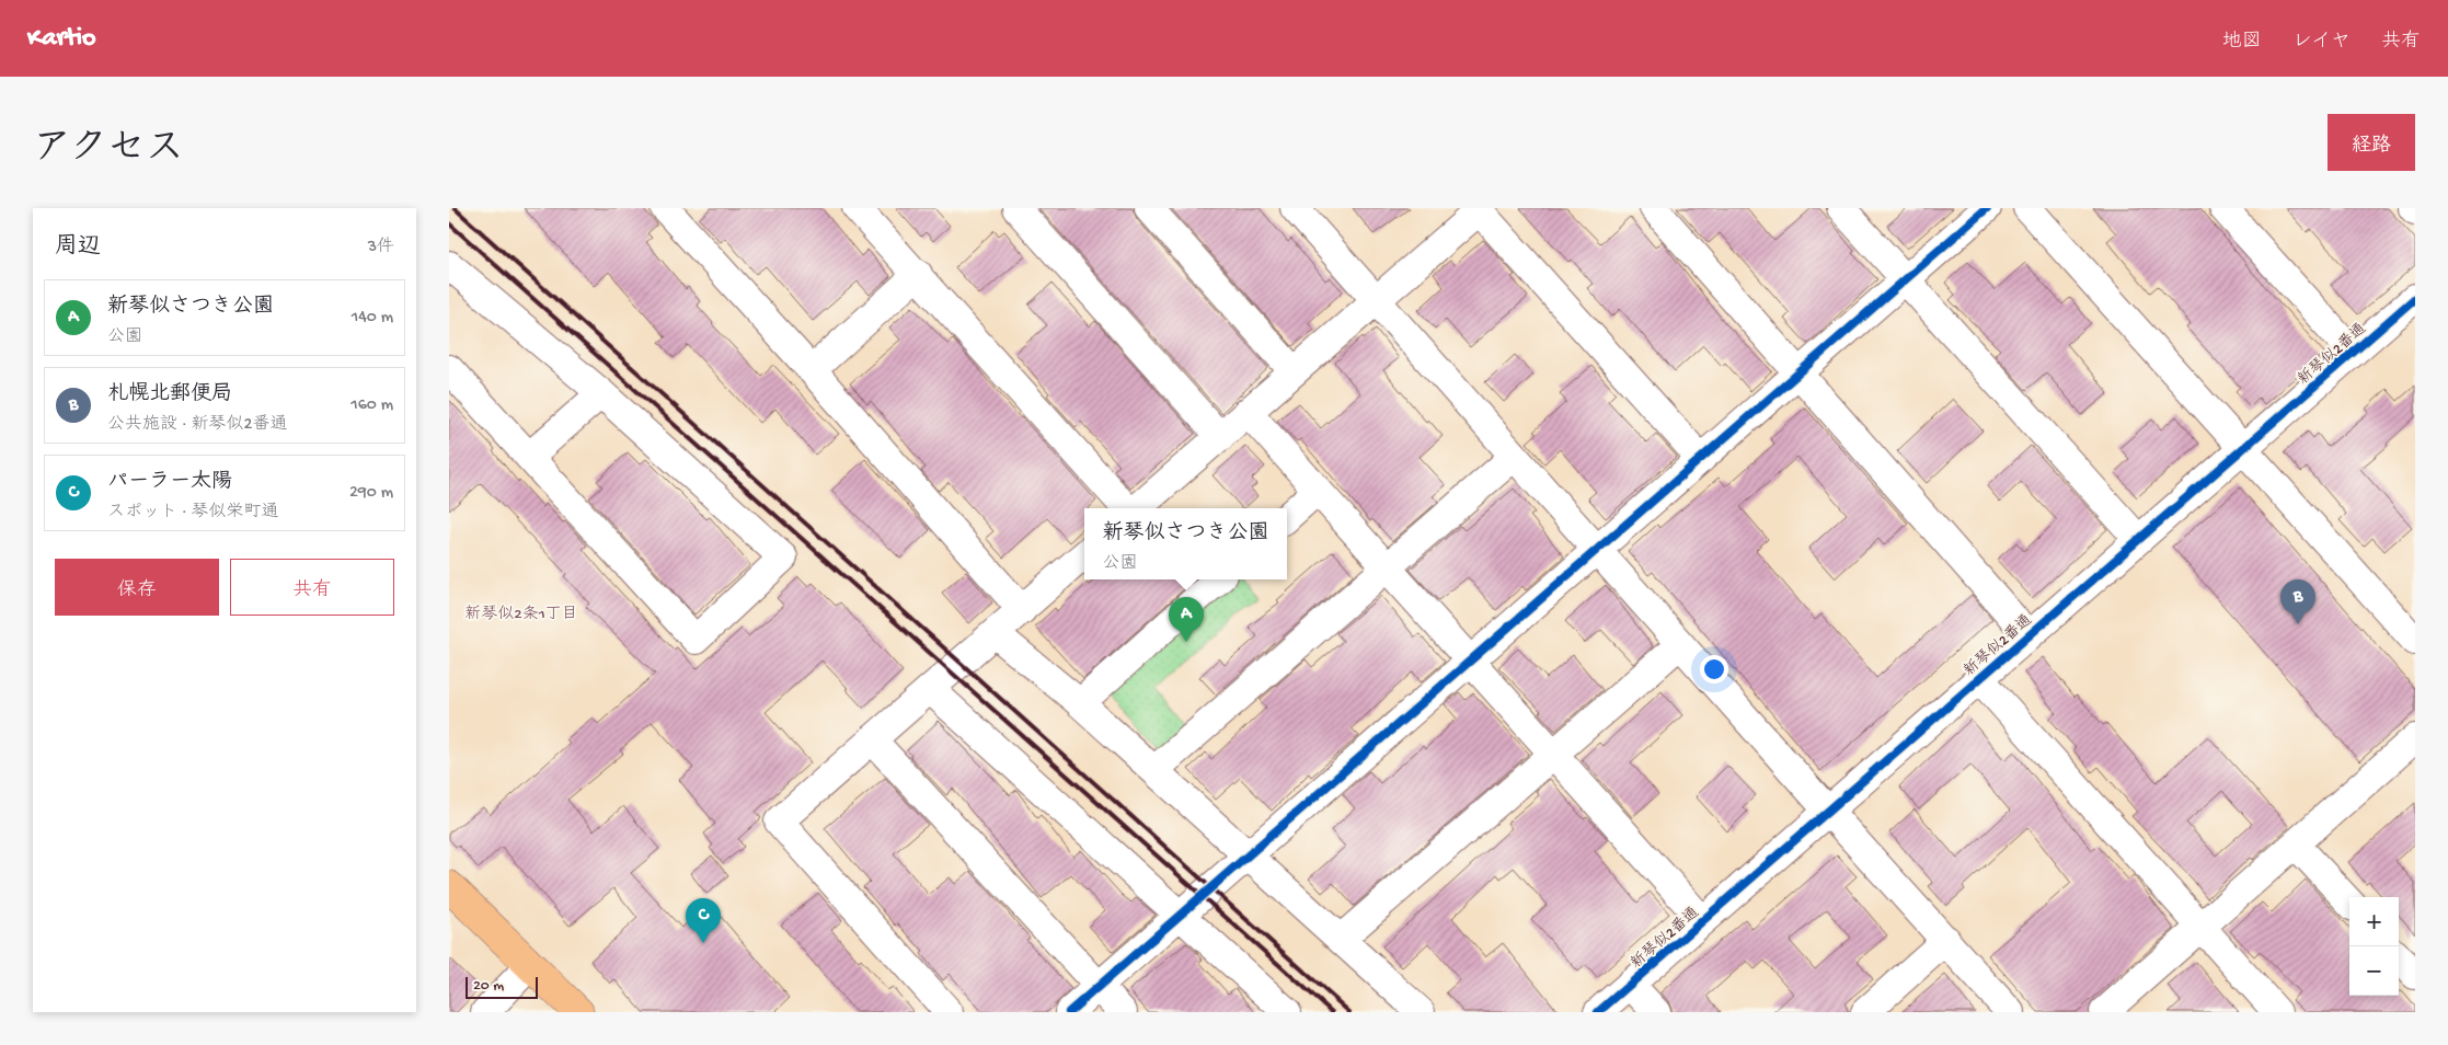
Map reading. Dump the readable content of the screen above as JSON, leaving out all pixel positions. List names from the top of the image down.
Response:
{
  "streets": {
    "street": ["新琴似2番通"]
  },
  "districts": ["新琴似2条1丁目"],
  "scale_bar": "20 m",
  "page": {
    "header": "Kartio",
    "nav": ["地図", "レイヤ", "共有"],
    "title": "アクセス",
    "buttons": [
      "経路",
      ["保存", "共有"]
    ],
    "heading": ["周辺", "3件"],
    "list": [
      {
        "mark": "A",
        "name": "新琴似さつき公園",
        "note": "公園",
        "value": "140 m"
      },
      {
        "mark": "B",
        "name": "札幌北郵便局",
        "note": "公共施設 · 新琴似2番通",
        "value": "160 m"
      },
      {
        "mark": "C",
        "name": "パーラー太陽",
        "note": "スポット · 琴似栄町通",
        "value": "290 m"
      }
    ],
    "popup": ["新琴似さつき公園", "公園"],
    "pins": ["B", "A", "C"],
    "map_buttons": ["+", "−"],
    "scale": "20 m"
  }
}
